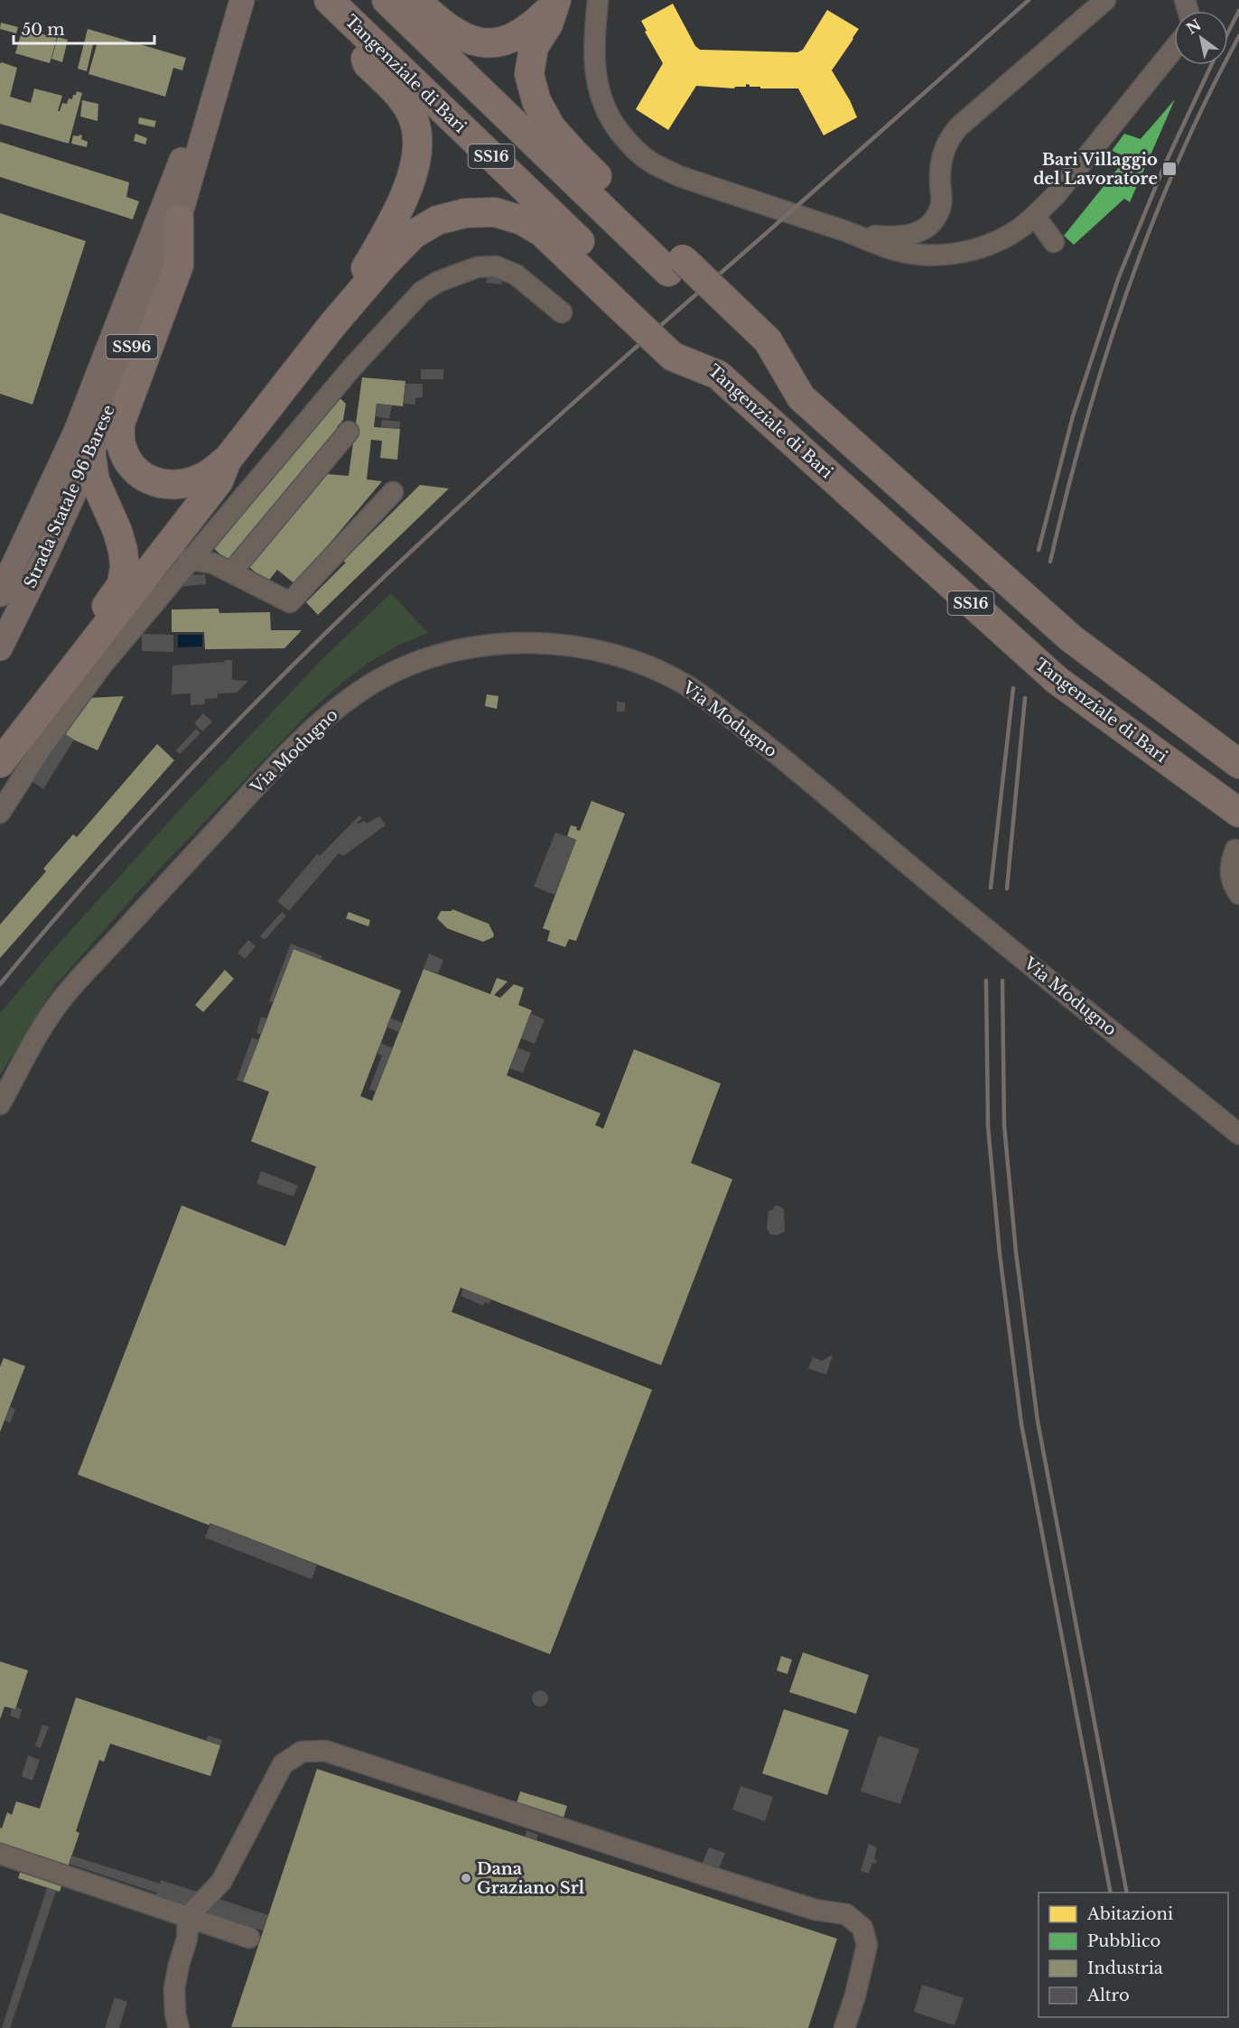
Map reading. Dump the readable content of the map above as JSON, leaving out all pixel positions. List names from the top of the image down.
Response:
{
  "streets": {
    "highway": ["Tangenziale di Bari", "SS16"],
    "main road": ["SS96", "Strada Statale 96 Barese"],
    "street": ["Via Modugno"]
  },
  "places": {
    "transit": ["Bari Villaggio del Lavoratore"],
    "other": ["Dana Graziano Srl"]
  },
  "legend": [
    "Abitazioni",
    "Pubblico",
    "Industria",
    "Altro"
  ],
  "scale_bar": "50 m",
  "north": "top left"
}
